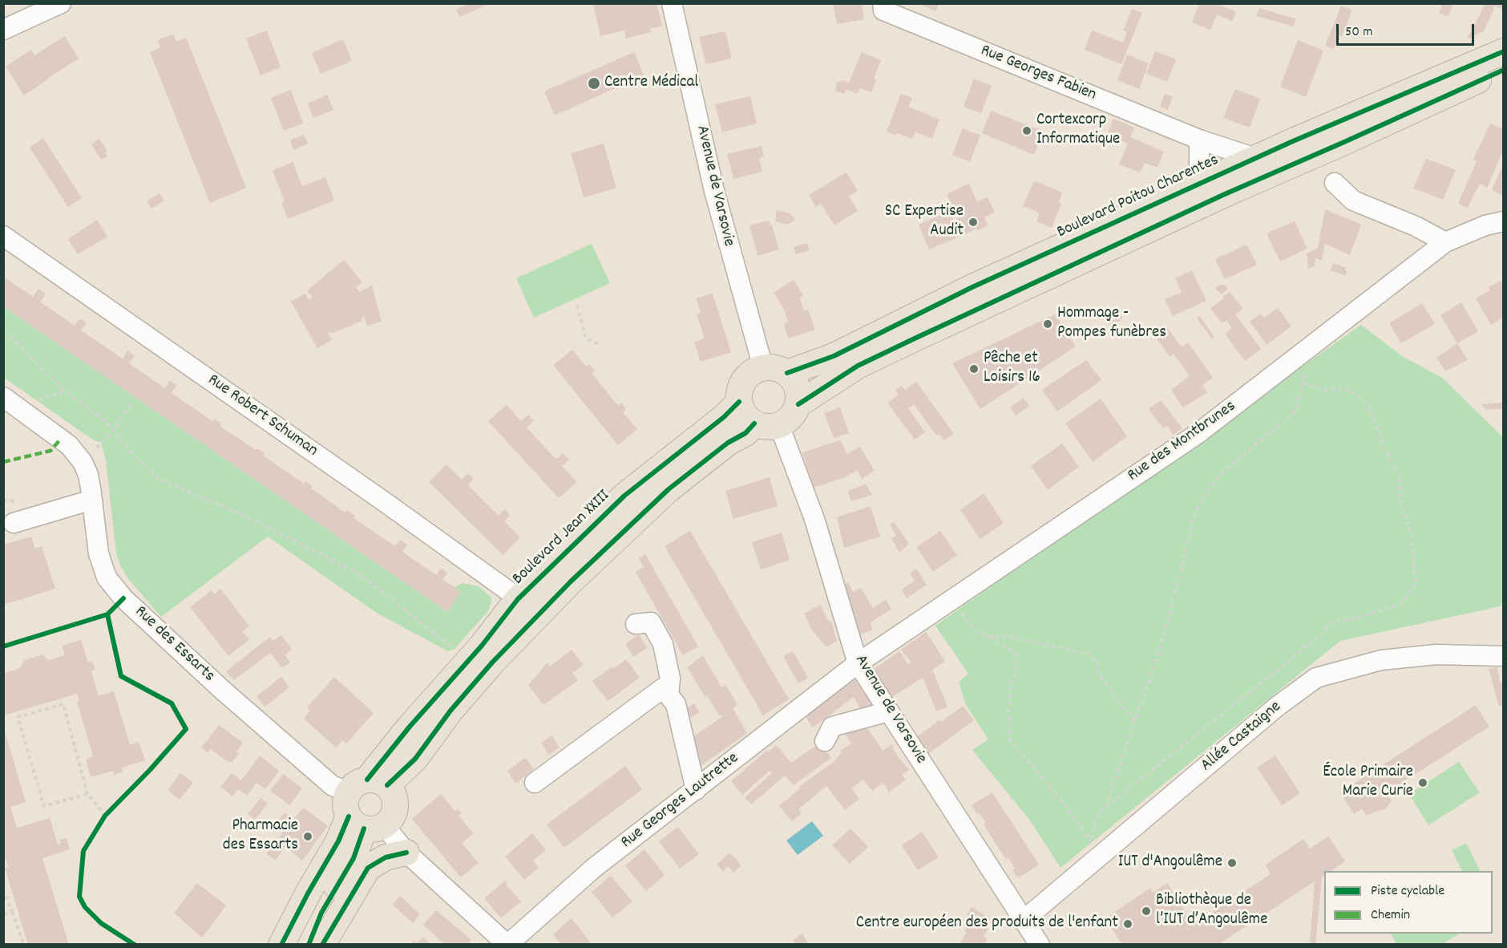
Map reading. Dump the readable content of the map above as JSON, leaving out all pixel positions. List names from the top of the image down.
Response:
{
  "streets": {
    "main road": ["Boulevard Poitou Charentes", "Boulevard Jean XXIII"],
    "street": [
      "Rue Georges Fabien",
      "Avenue de Varsovie",
      "Rue Robert Schuman",
      "Rue des Montbrunes",
      "Rue des Essarts",
      "Allée Castaigne",
      "Rue Georges Lautrette"
    ]
  },
  "crossings": [
    ["Rue Georges Fabien", "Boulevard Poitou Charentes"],
    ["Avenue de Varsovie", "Boulevard Poitou Charentes"],
    ["Avenue de Varsovie", "Rue des Montbrunes"],
    ["Avenue de Varsovie", "Boulevard Jean XXIII"],
    ["Avenue de Varsovie", "Allée Castaigne"],
    ["Avenue de Varsovie", "Rue Georges Lautrette"],
    ["Boulevard Poitou Charentes", "Boulevard Jean XXIII"],
    ["Rue Robert Schuman", "Boulevard Jean XXIII"],
    ["Rue des Montbrunes", "Rue Georges Lautrette"],
    ["Boulevard Jean XXIII", "Rue des Essarts"]
  ],
  "places": [
    "Centre Médical",
    "Cortexcorp Informatique",
    "SC Expertise Audit",
    "Hommage - Pompes funèbres",
    "Pêche et Loisirs 16",
    "École Primaire Marie Curie",
    "Pharmacie des Essarts",
    "IUT d'Angoulême",
    "Bibliothèque de l’IUT d’Angoulême",
    "Centre européen des produits de l'enfant"
  ],
  "legend": ["Piste cyclable", "Chemin"],
  "scale_bar": "50 m"
}
